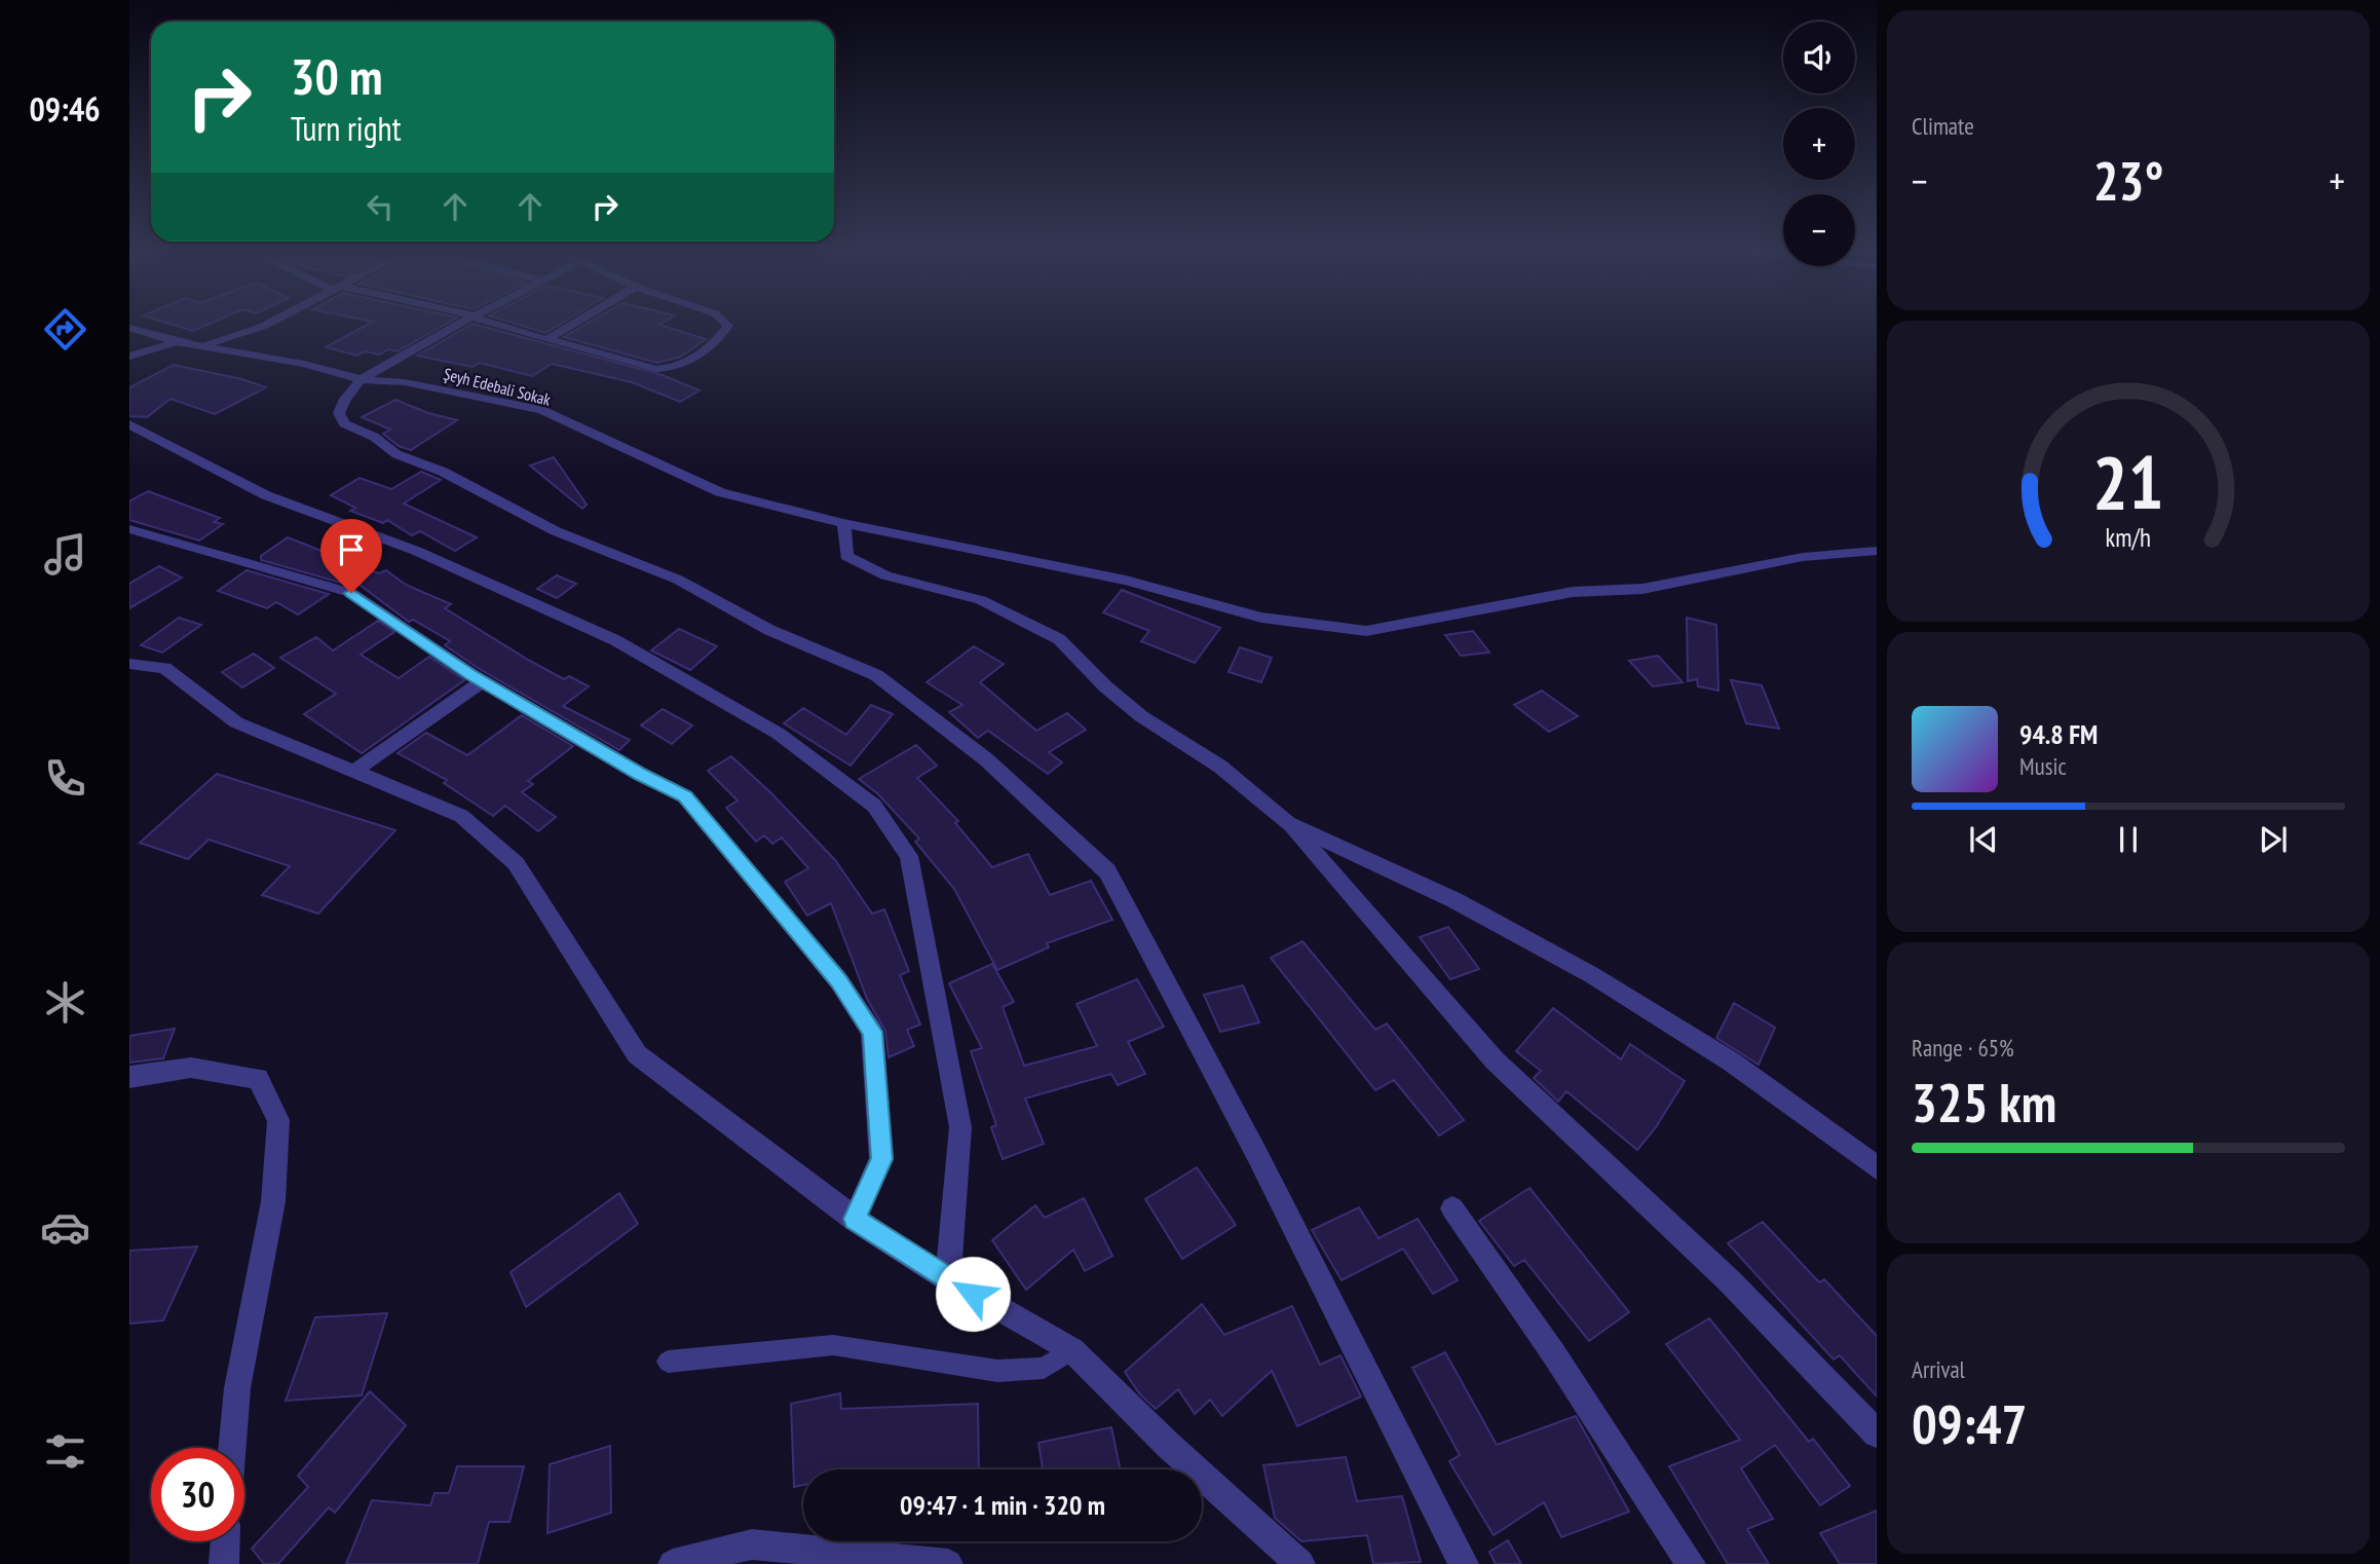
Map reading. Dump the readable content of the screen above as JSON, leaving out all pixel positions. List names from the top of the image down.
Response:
{
  "streets": {
    "street": ["Şeyh Edebali Sokak"]
  },
  "page": {
    "tabs": "09:46",
    "tile": [
      "Climate",
      ["Range · 65%", "325 km"],
      ["Arrival", "09:47"]
    ],
    "map_buttons": ["+", "−"],
    "turn": ["30 m", "Turn right"],
    "heat": ["−", "23°", "+"],
    "song": ["94.8 FM", "Music"],
    "limit": "30",
    "trip": "09:47 · 1 min · 320 m",
    "gauge": ["21", "km/h"]
  }
}
